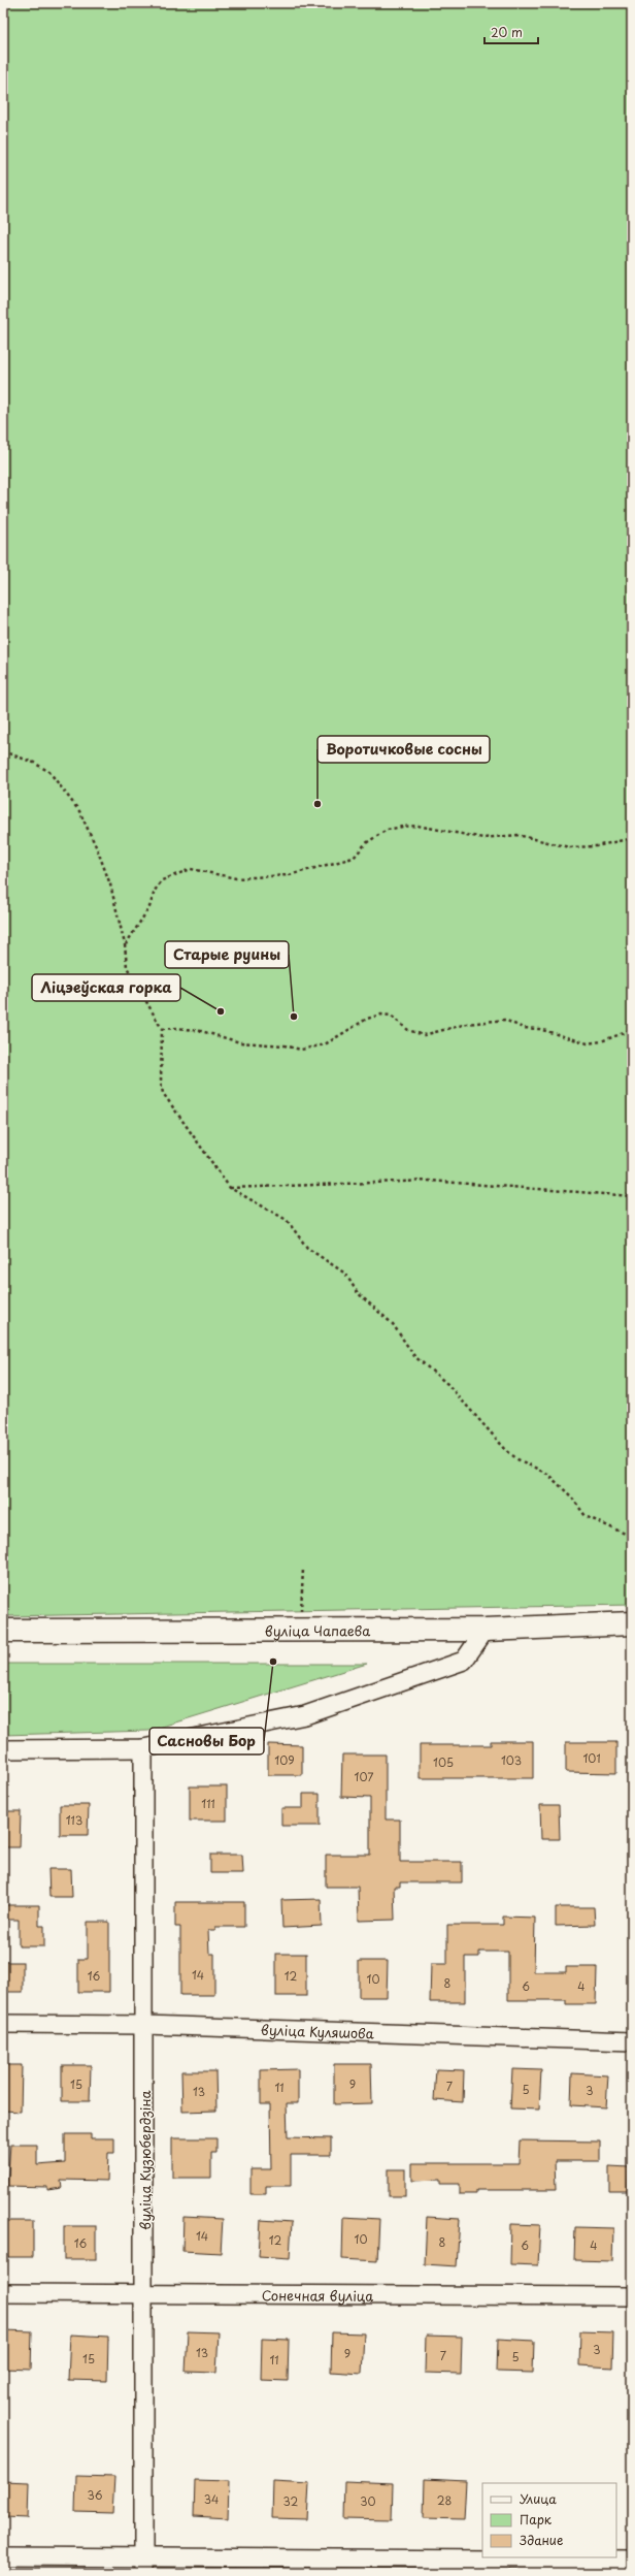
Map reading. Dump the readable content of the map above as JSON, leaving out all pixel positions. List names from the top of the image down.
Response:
{
  "streets": {
    "main road": ["вуліца Чапаева"],
    "street": ["вуліца Куляшова", "вуліца Кузюбердзіна", "Сонечная вуліца"]
  },
  "crossings": [
    ["вуліца Куляшова", "вуліца Кузюбердзіна"],
    ["вуліца Кузюбердзіна", "Сонечная вуліца"]
  ],
  "places": [
    "Воротичковые сосны",
    "Ліцэеўская горка",
    "Старые руины",
    "Сасновы Бор"
  ],
  "house_numbers": [
    "101",
    "109",
    "103",
    "105",
    "107",
    "111",
    "113",
    "14",
    "16",
    "12",
    "10",
    "8",
    "6",
    "4",
    "15",
    "9",
    "7",
    "11",
    "5",
    "3",
    "13",
    "14",
    "10",
    "12",
    "8",
    "16",
    "6",
    "4",
    "3",
    "13",
    "9",
    "7",
    "5",
    "15",
    "11",
    "36",
    "34",
    "28",
    "32",
    "30"
  ],
  "legend": ["Улица", "Парк", "Здание"],
  "scale_bar": "20 m"
}
